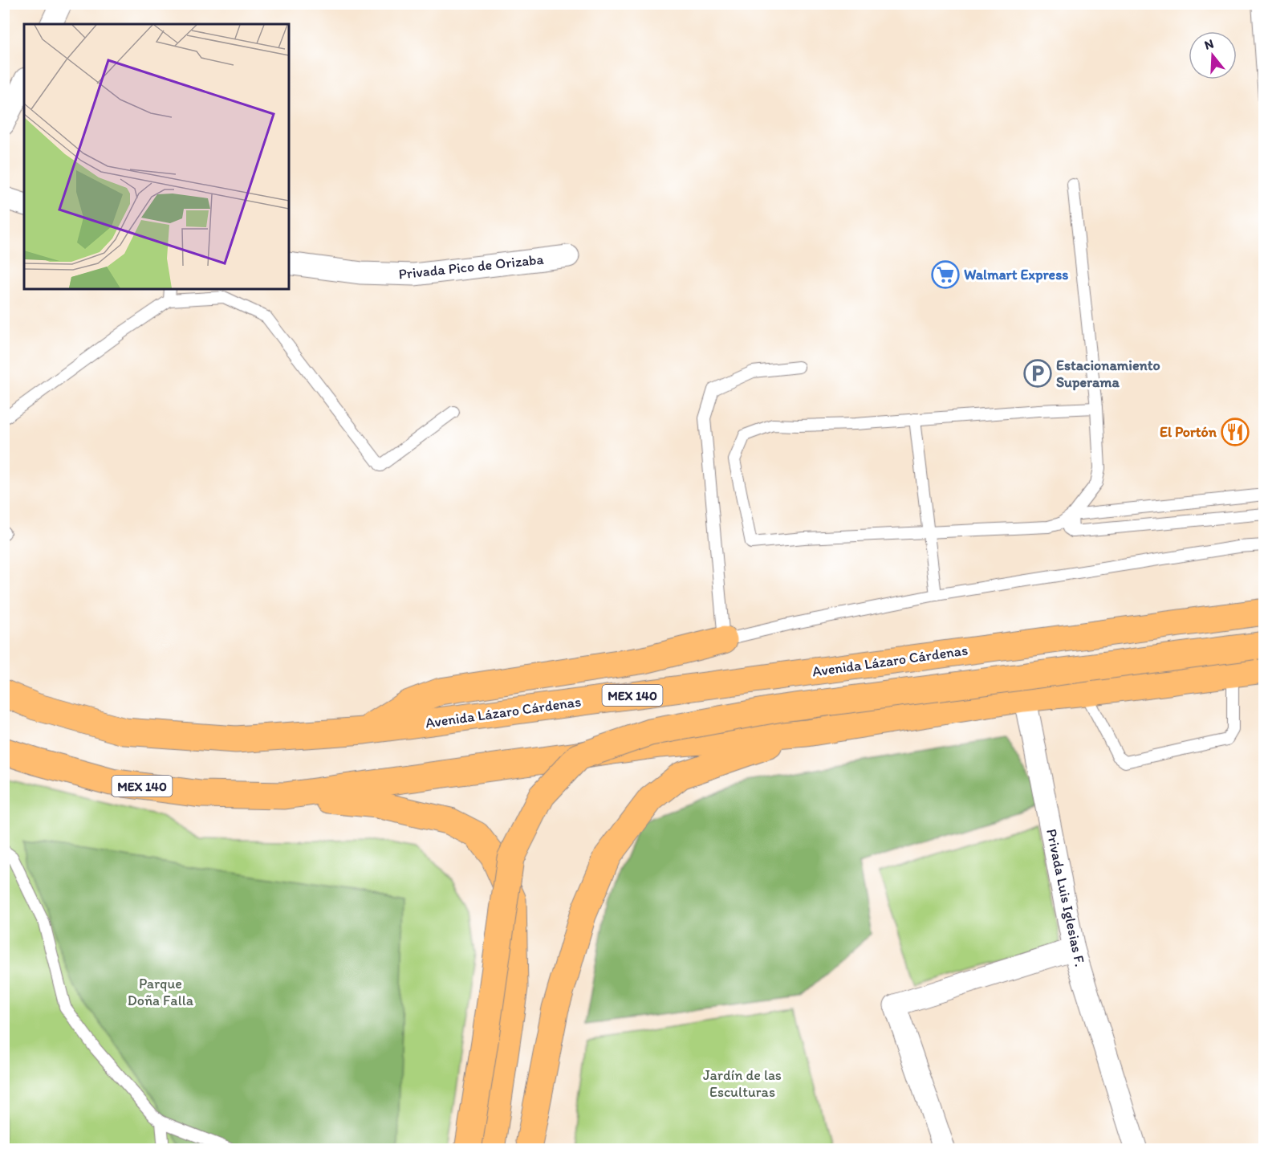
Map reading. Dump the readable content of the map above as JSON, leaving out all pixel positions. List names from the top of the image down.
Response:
{
  "streets": {
    "highway": ["Avenida Lázaro Cárdenas", "MEX 140"],
    "street": ["Privada Pico de Orizaba", "Privada Luis Iglesias F."]
  },
  "crossings": [
    ["MEX 140", "Privada Luis Iglesias F."]
  ],
  "parks": ["Parque Doña Falla", "Jardín de las Esculturas"],
  "places": {
    "supermarket": ["Walmart Express"],
    "parking": ["Estacionamiento Superama"],
    "restaurant": ["El Portón"]
  },
  "north": "top"
}
